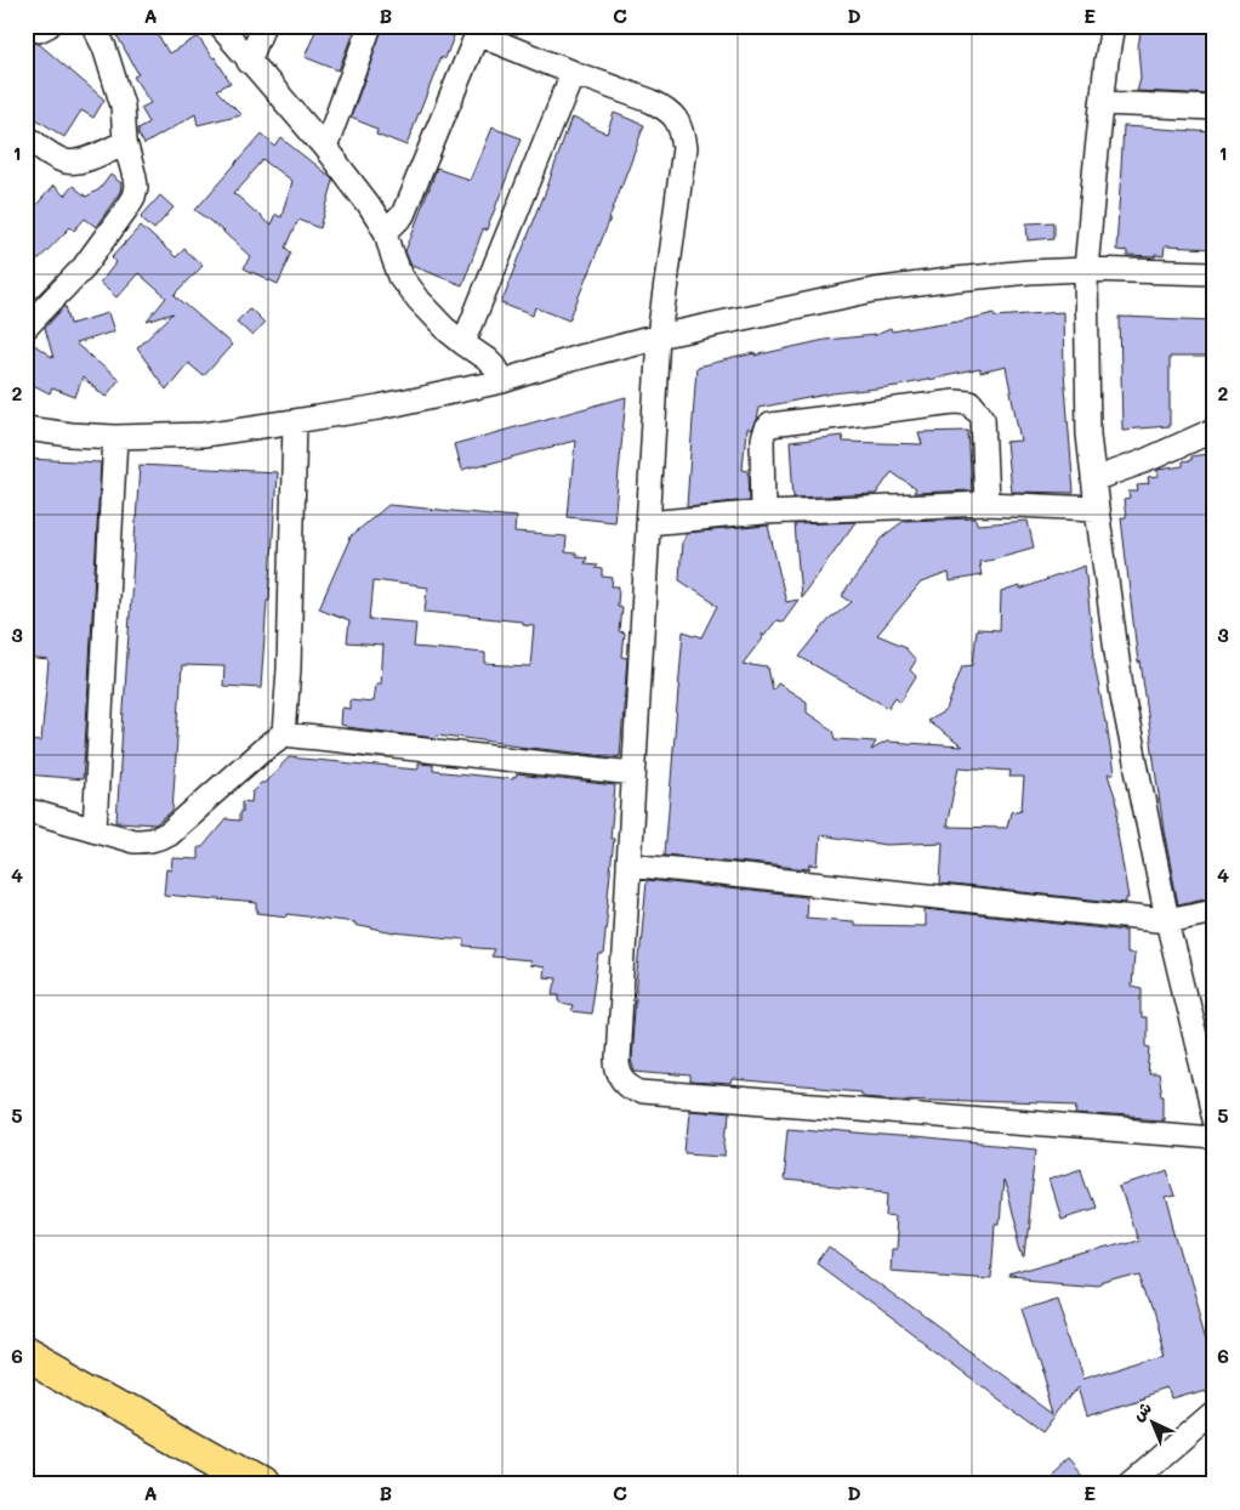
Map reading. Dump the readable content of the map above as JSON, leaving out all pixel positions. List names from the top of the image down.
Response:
{
  "north": "top left",
  "grid": {
    "columns": [
      "A",
      "B",
      "C",
      "D",
      "E"
    ],
    "rows": [
      "1",
      "2",
      "3",
      "4",
      "5",
      "6"
    ]
  }
}
